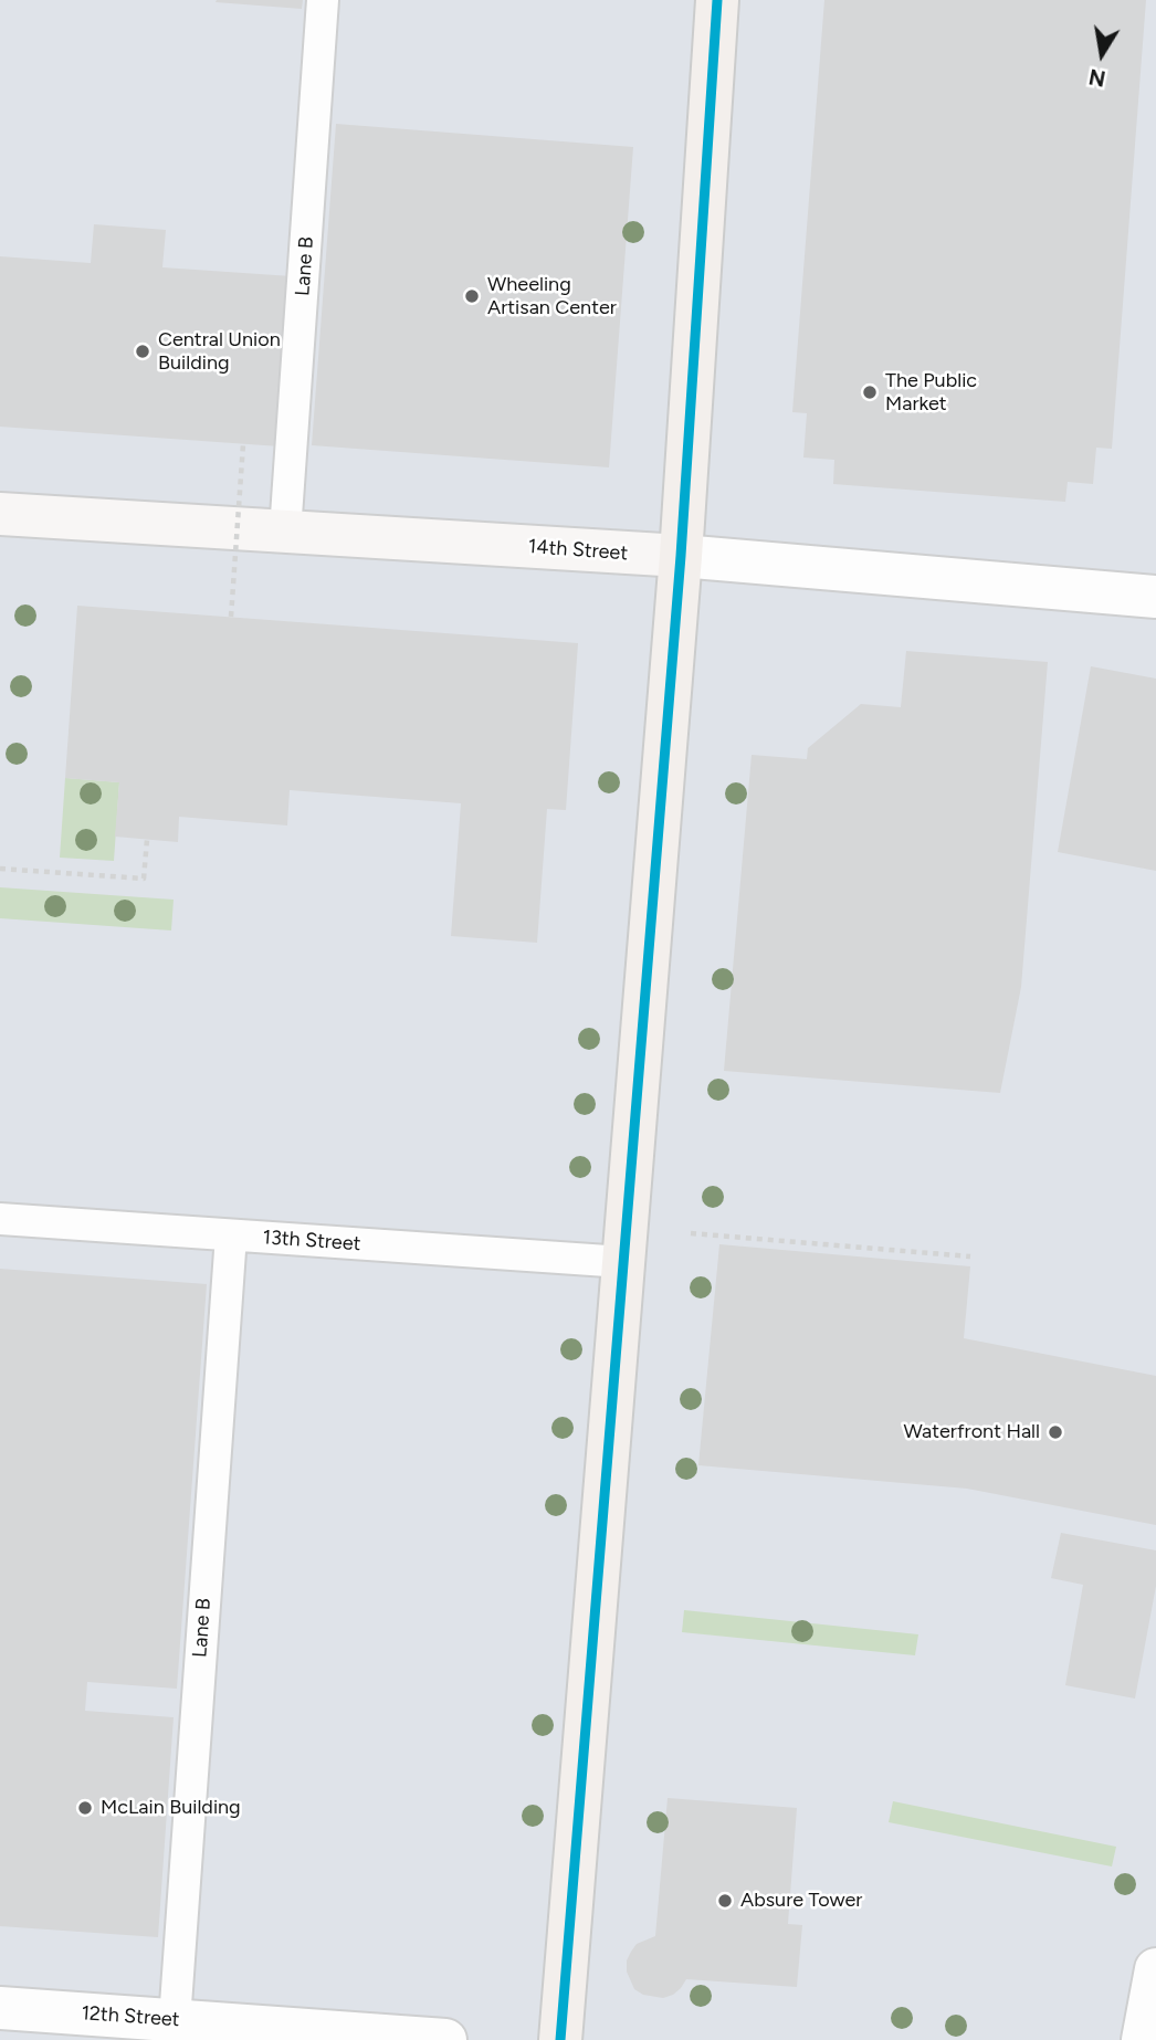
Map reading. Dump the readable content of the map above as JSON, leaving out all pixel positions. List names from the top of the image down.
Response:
{
  "streets": {
    "street": ["14th Street", "12th Street"],
    "lane": ["Lane B", "13th Street"]
  },
  "crossings": [
    ["Lane B", "14th Street"],
    ["Lane B", "13th Street"],
    ["Lane B", "12th Street"]
  ],
  "places": [
    "Wheeling Artisan Center",
    "Central Union Building",
    "The Public Market",
    "Waterfront Hall",
    "McLain Building",
    "Absure Tower"
  ],
  "north": "bottom"
}
